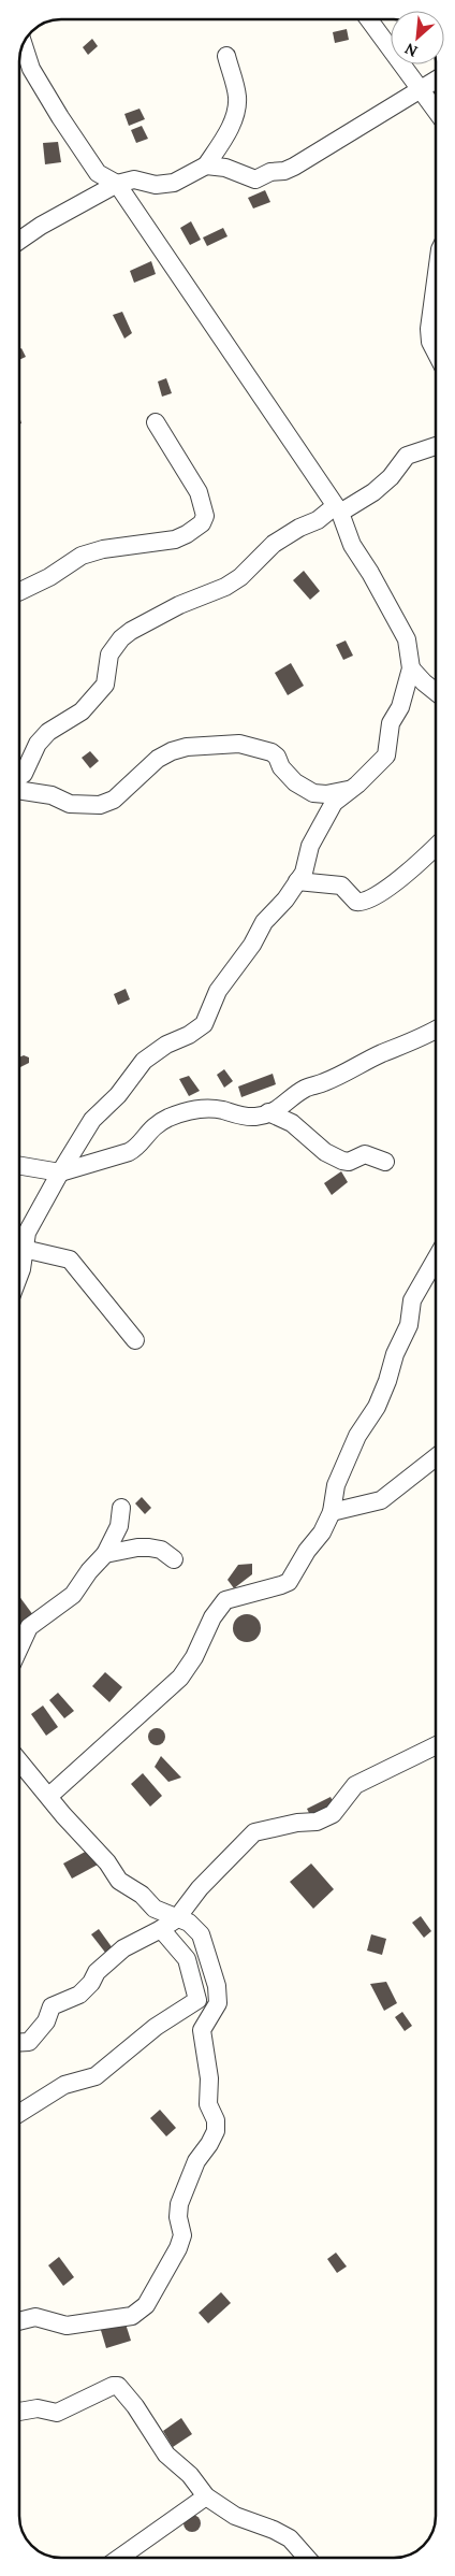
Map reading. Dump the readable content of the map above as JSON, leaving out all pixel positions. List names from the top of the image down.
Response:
{
  "north": "bottom left"
}
